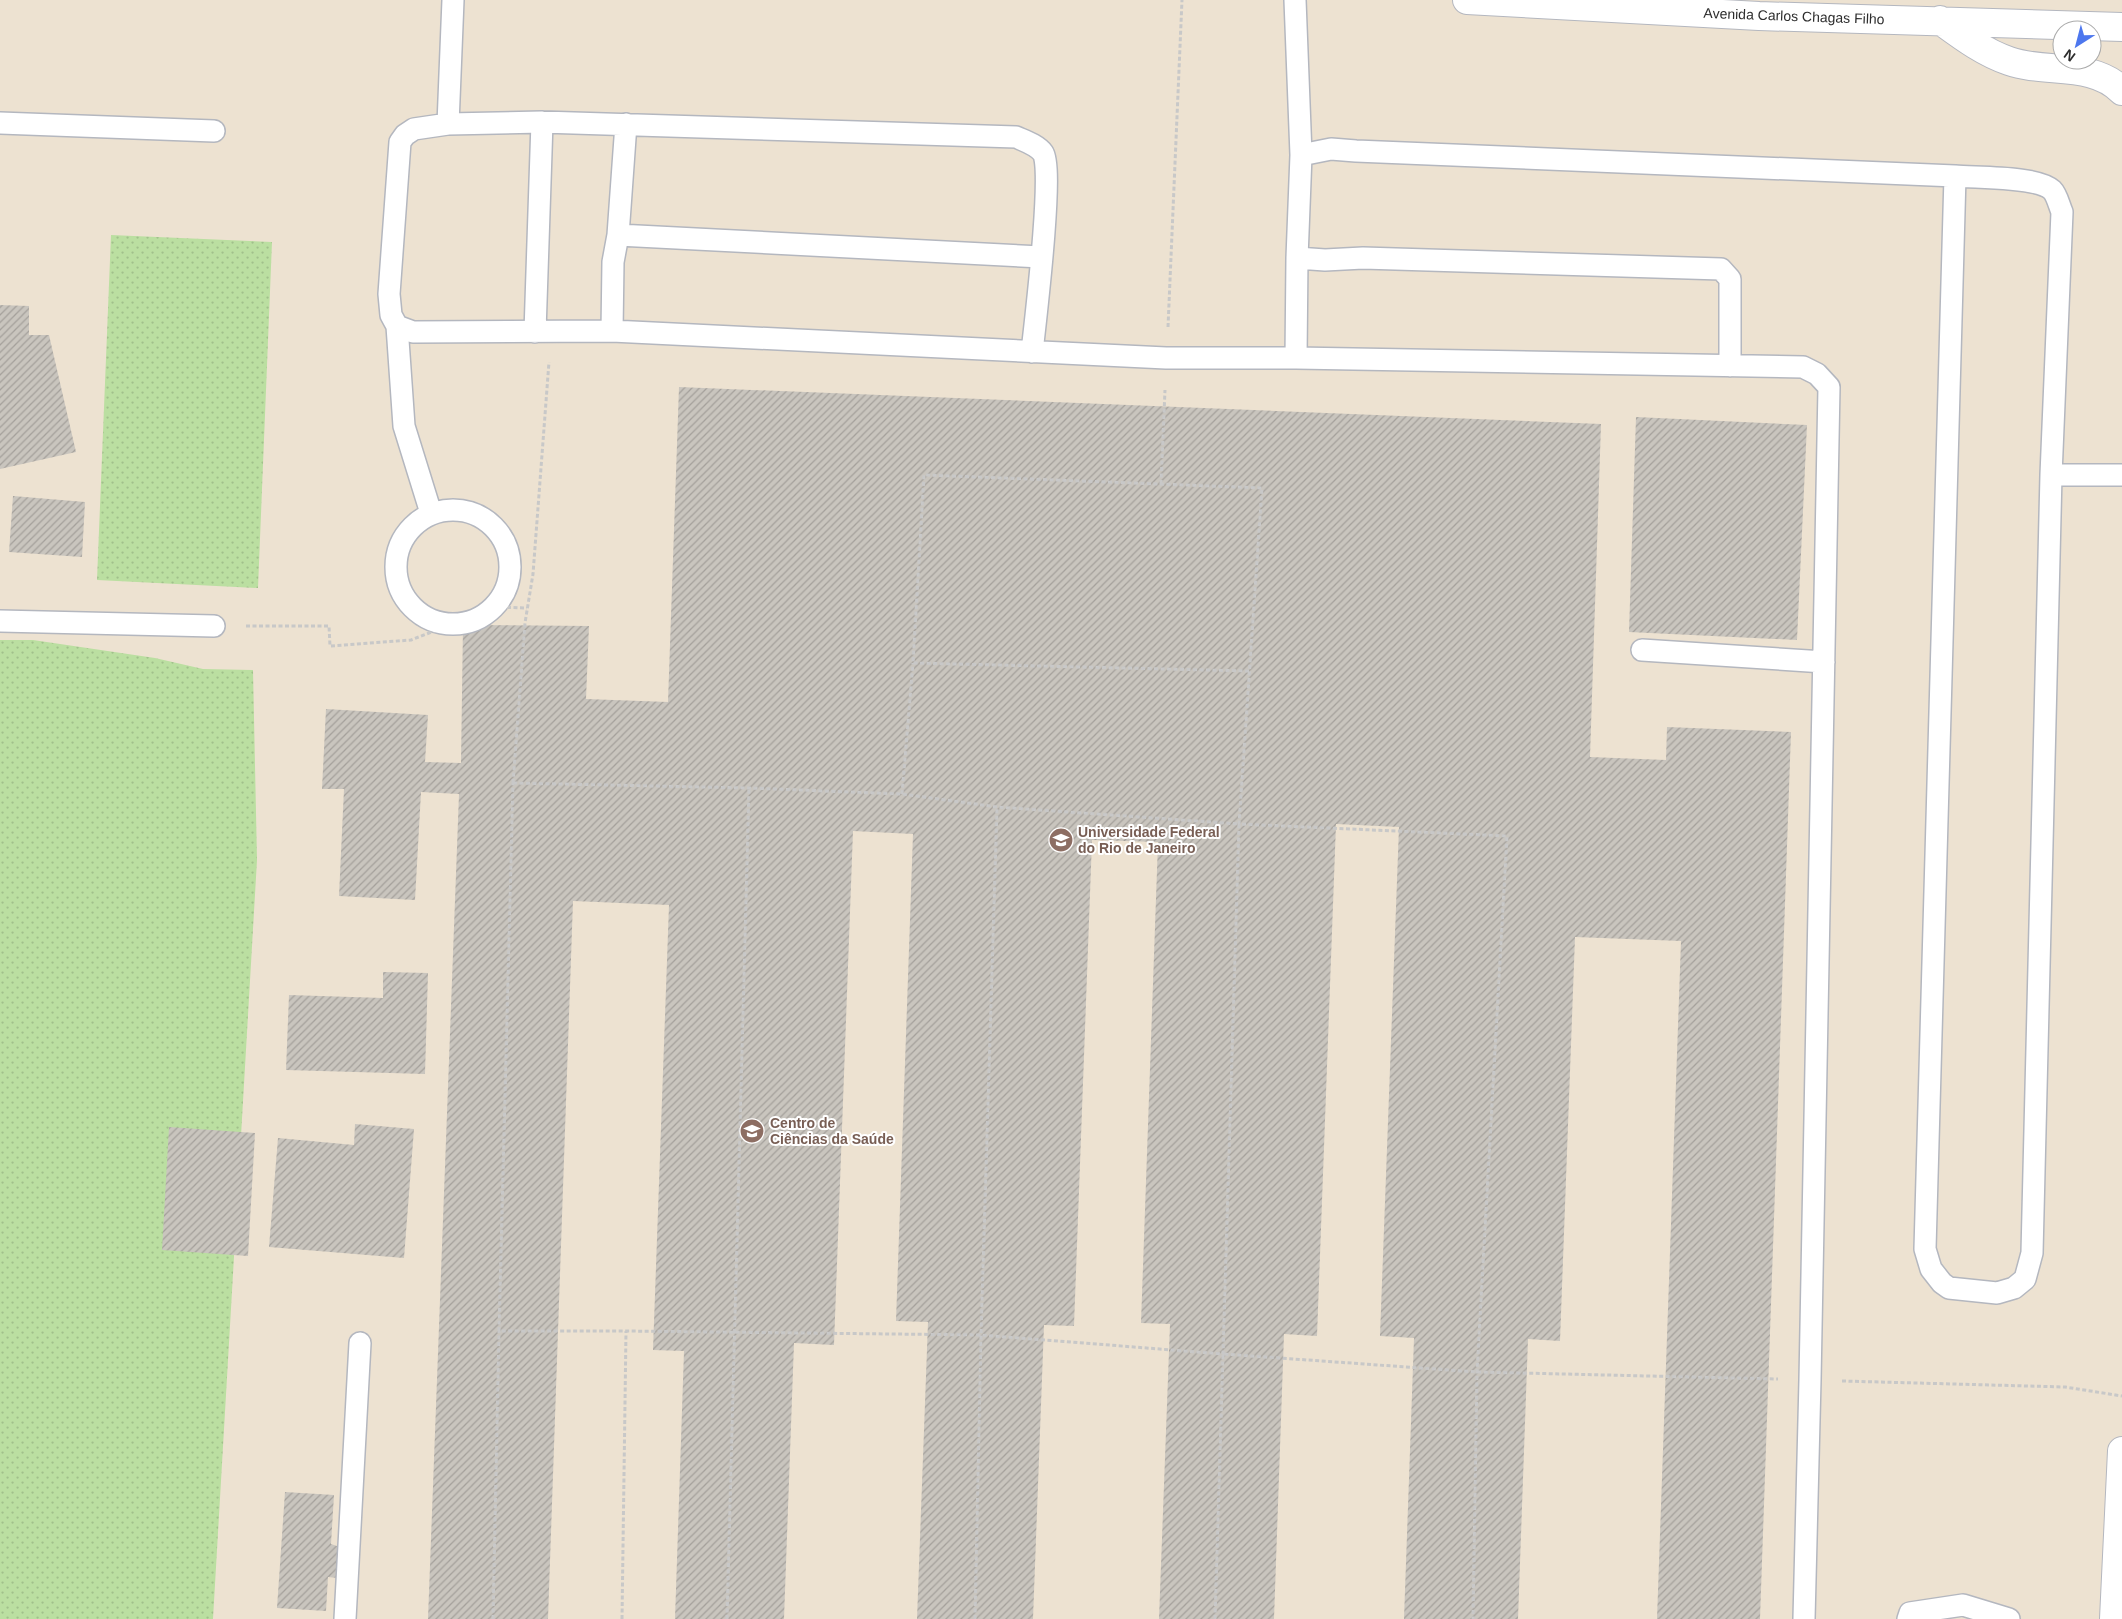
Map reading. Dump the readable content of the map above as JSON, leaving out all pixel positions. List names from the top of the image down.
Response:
{
  "streets": {
    "street": ["Avenida Carlos Chagas Filho"]
  },
  "places": {
    "school or university": ["Universidade Federal do Rio de Janeiro", "Centro de Ciências da Saúde"]
  },
  "north": "bottom left"
}
